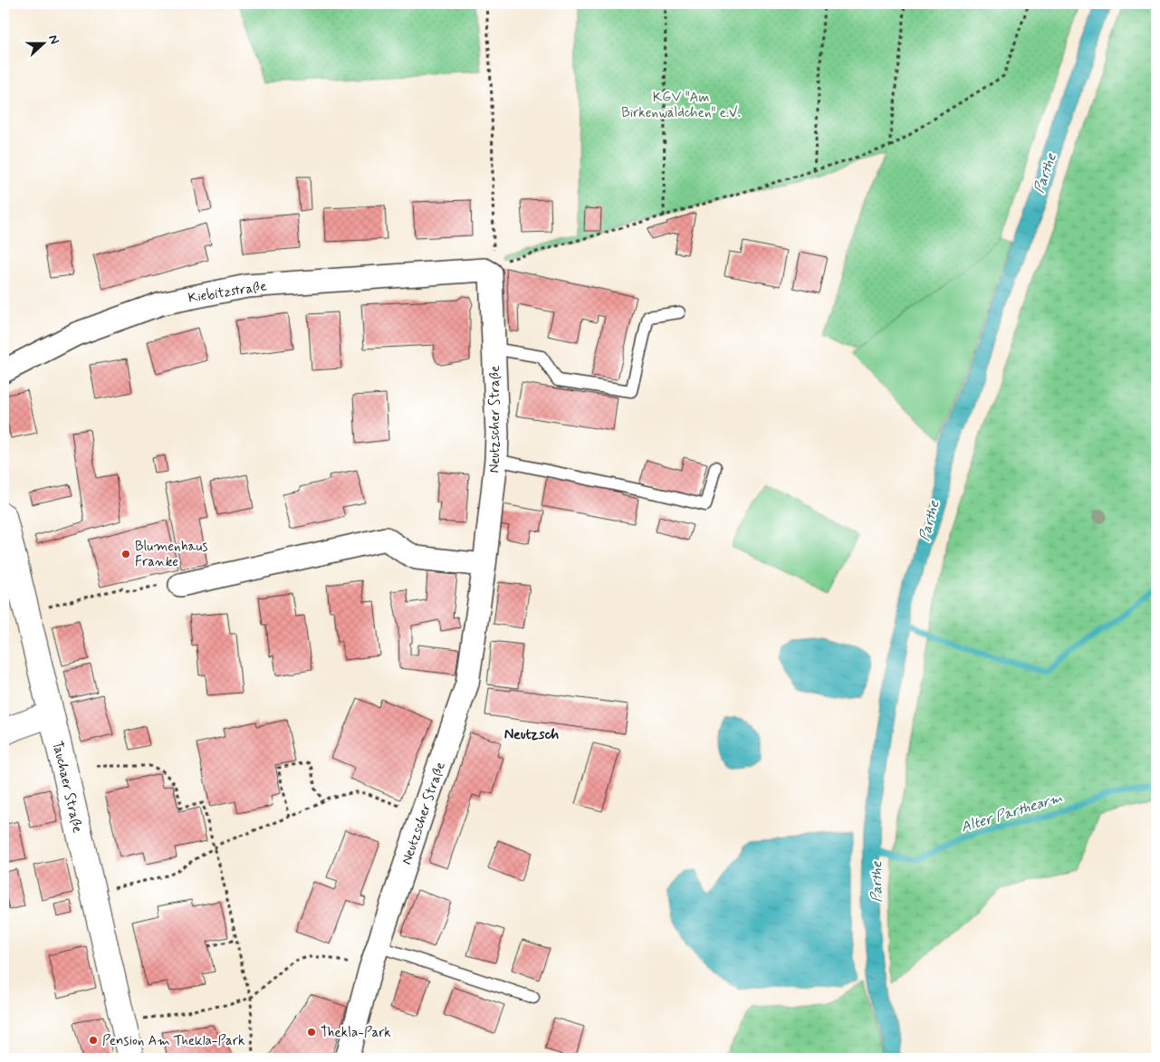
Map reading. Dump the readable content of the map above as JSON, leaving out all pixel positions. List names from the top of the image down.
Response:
{
  "streets": {
    "main road": ["Tauchaer Straße"],
    "street": ["Kiebitzstraße", "Neutzscher Straße"]
  },
  "crossings": [
    ["Kiebitzstraße", "Neutzscher Straße"]
  ],
  "districts": ["Neutzsch"],
  "water": ["Parthe", "Alter Parthearm"],
  "parks": ["KGV \"Am Birkenwäldchen\" e.V."],
  "places": ["Blumenhaus Franke", "Thekla-Park", "Pension Am Thekla-Park"],
  "north": "right"
}
